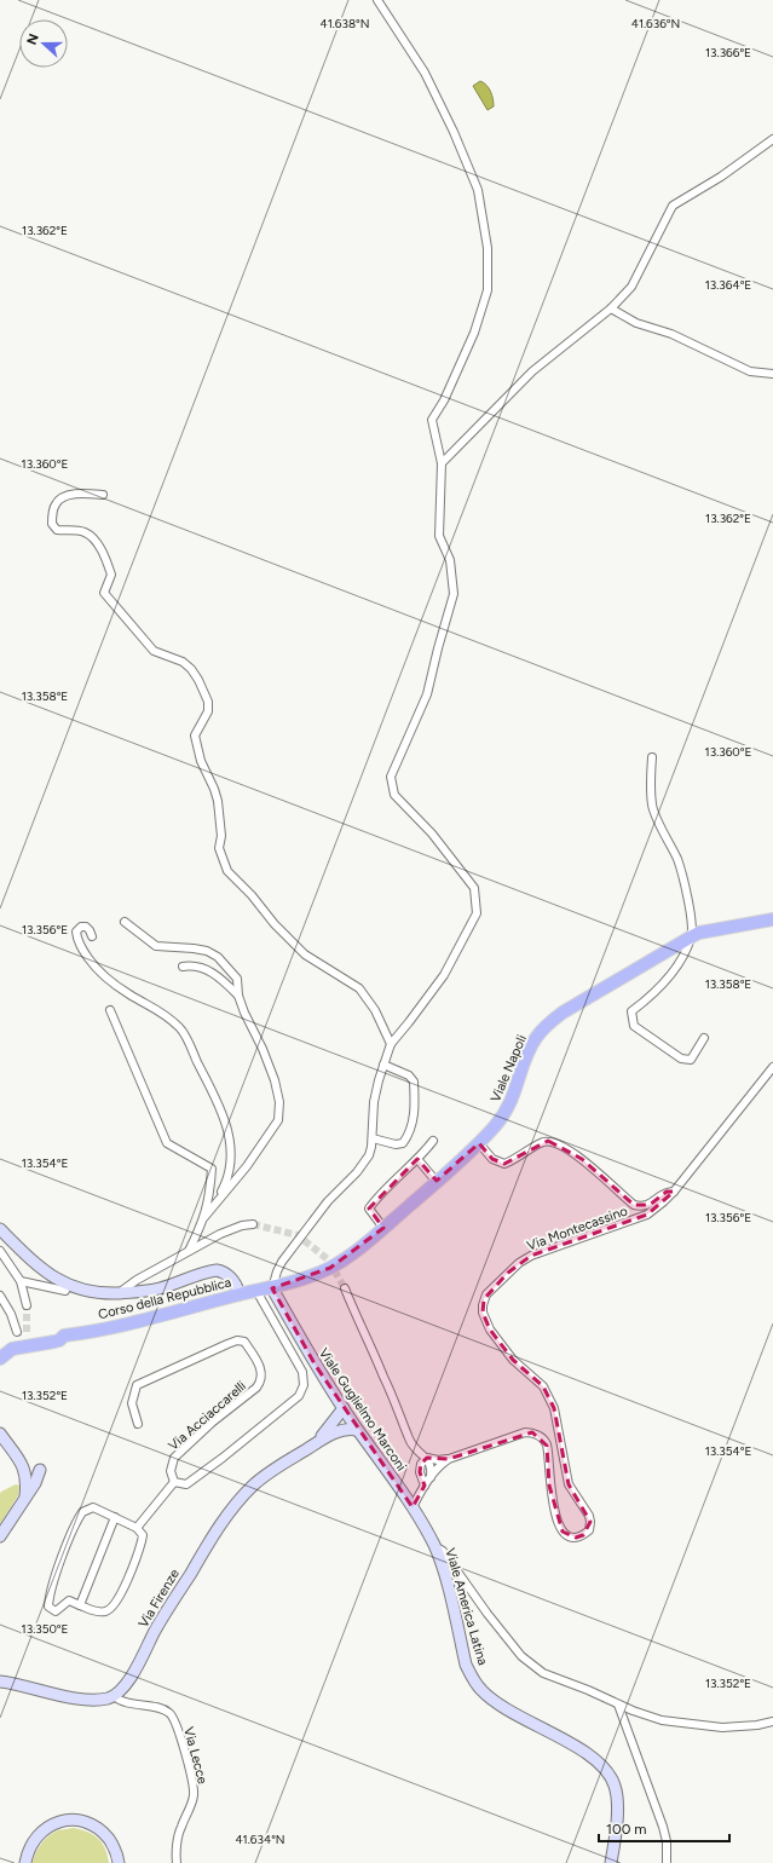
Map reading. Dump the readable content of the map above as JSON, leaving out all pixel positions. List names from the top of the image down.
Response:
{
  "streets": {
    "main road": [
      "Viale Napoli",
      "Corso della Repubblica",
      "Viale Guglielmo Marconi",
      "Via Firenze",
      "Viale America Latina"
    ],
    "street": ["Via Montecassino", "Via Acciaccarelli", "Via Lecce"]
  },
  "crossings": [
    ["Viale Napoli", "Corso della Repubblica"],
    ["Viale Napoli", "Viale Guglielmo Marconi"],
    ["Via Montecassino", "Viale Guglielmo Marconi"],
    ["Corso della Repubblica", "Viale Guglielmo Marconi"],
    ["Viale Guglielmo Marconi", "Via Firenze"],
    ["Viale Guglielmo Marconi", "Viale America Latina"],
    ["Via Firenze", "Via Lecce"]
  ],
  "scale_bar": "100 m",
  "north": "left",
  "coordinates": [
    "41.638°N",
    "41.636°N",
    "13.366°E",
    "13.362°E",
    "13.364°E",
    "13.360°E",
    "13.358°E",
    "13.356°E",
    "13.354°E",
    "13.352°E",
    "13.350°E",
    "41.634°N"
  ]
}
